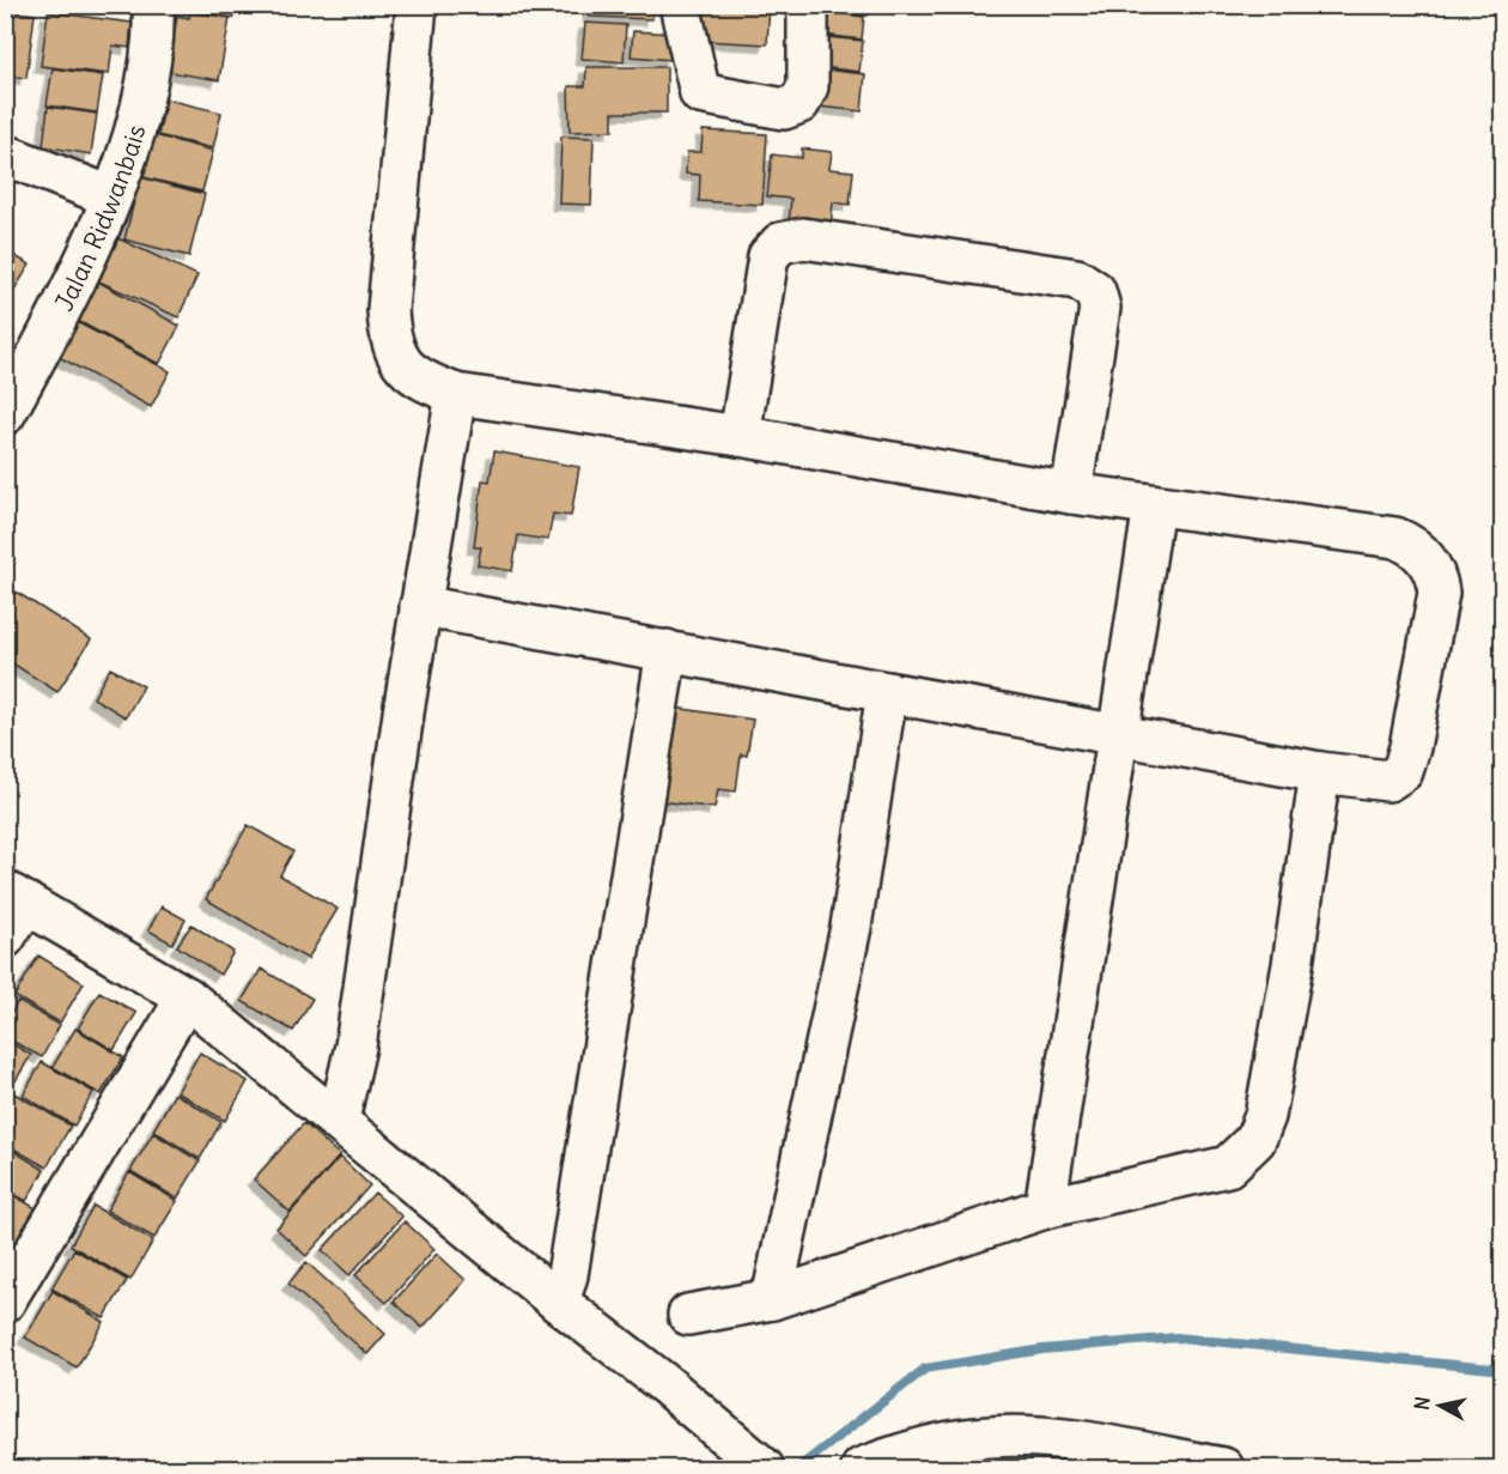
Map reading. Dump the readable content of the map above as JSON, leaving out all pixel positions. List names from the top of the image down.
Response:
{
  "streets": {
    "street": ["Jalan Ridwanbais"]
  },
  "north": "left"
}
